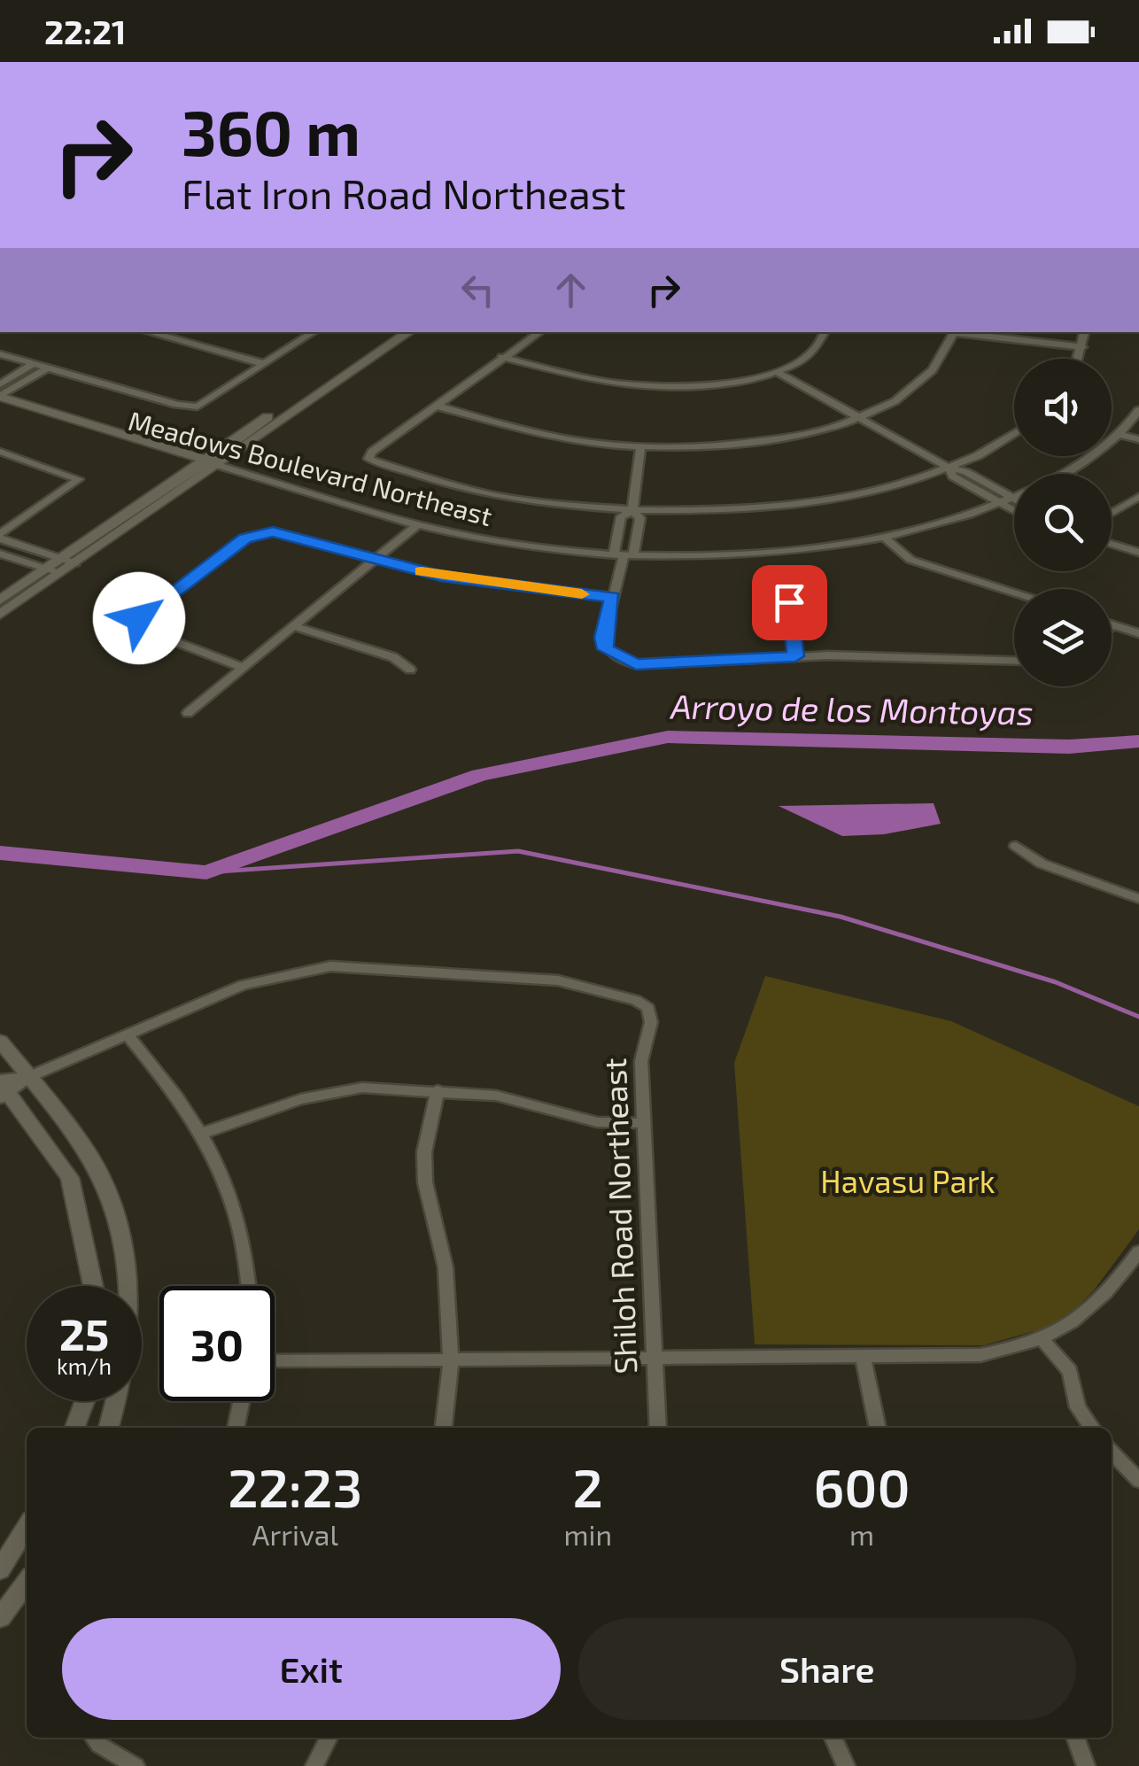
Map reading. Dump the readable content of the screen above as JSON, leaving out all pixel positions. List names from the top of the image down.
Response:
{
  "streets": {
    "street": ["Meadows Boulevard Northeast", "Shiloh Road Northeast"]
  },
  "water": ["Arroyo de los Montoyas"],
  "parks": ["Havasu Park"],
  "page": {
    "status": "22:21",
    "turn": ["360 m", "Flat Iron Road Northeast"],
    "speed": "25 km/h",
    "limit": "30",
    "eta": [
      "22:23",
      "Arrival",
      "2",
      "min",
      "600",
      "m"
    ],
    "buttons": ["Exit", "Share"]
  }
}
